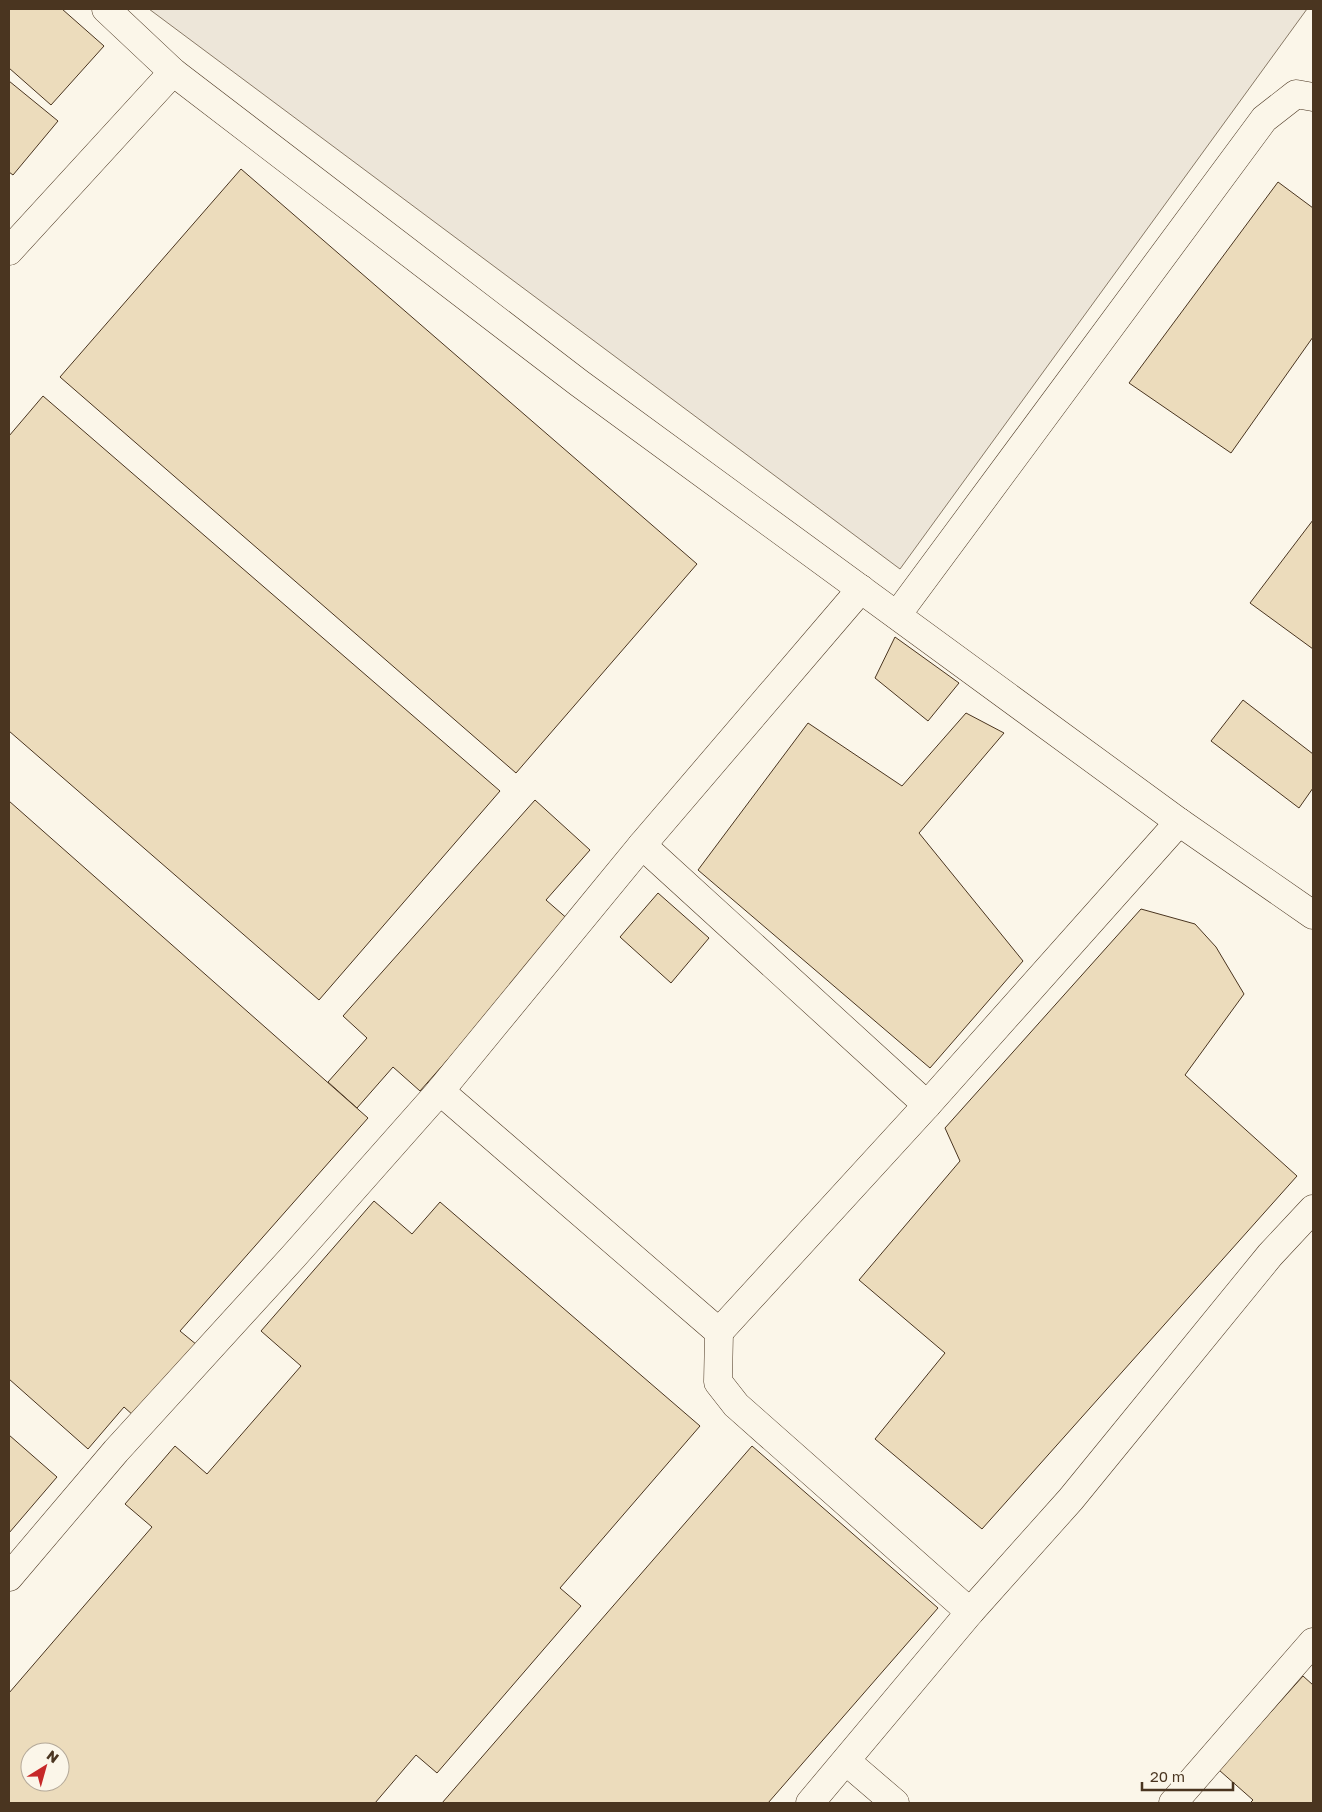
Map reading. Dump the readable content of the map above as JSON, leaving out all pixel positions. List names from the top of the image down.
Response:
{
  "scale_bar": "20 m",
  "north": "top right"
}
